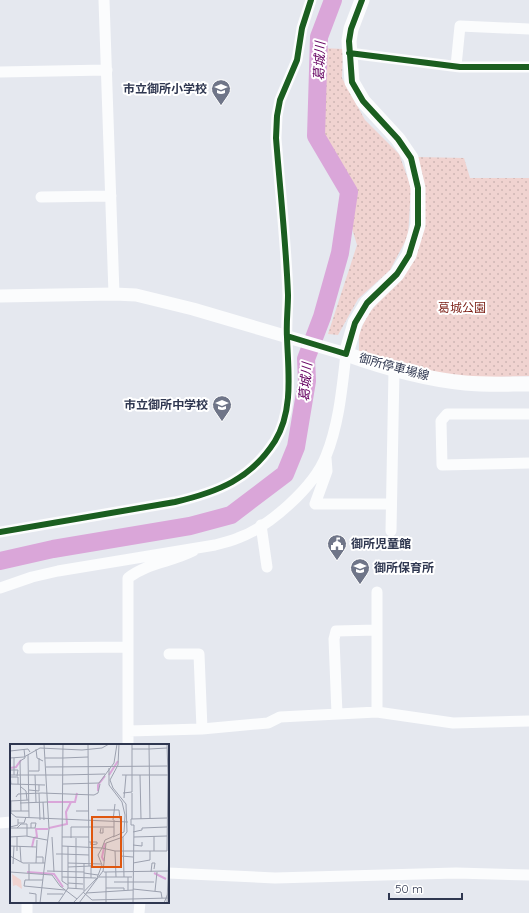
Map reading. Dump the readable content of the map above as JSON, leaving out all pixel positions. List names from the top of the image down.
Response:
{
  "streets": {
    "main road": ["御所停車場線"]
  },
  "water": ["葛城川"],
  "parks": ["葛城公園"],
  "places": {
    "school or university": ["市立御所小学校", "市立御所中学校", "御所保育所"],
    "public building": ["御所児童館"]
  },
  "scale_bar": "50 m"
}
